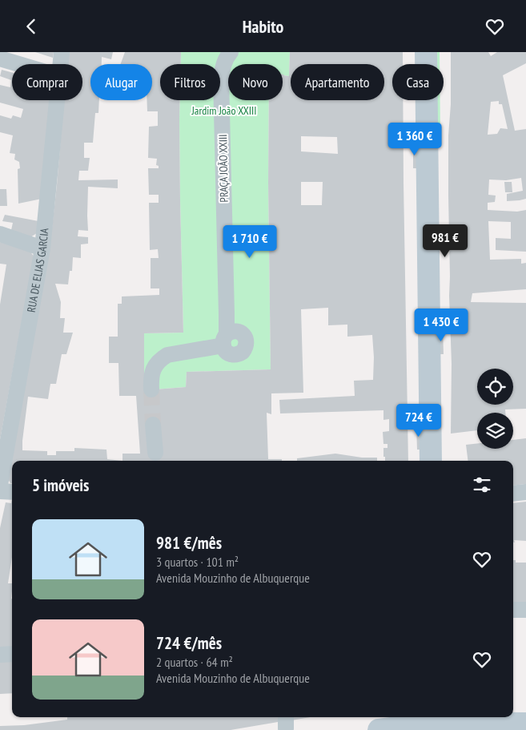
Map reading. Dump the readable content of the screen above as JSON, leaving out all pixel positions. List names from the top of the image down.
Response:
{
  "streets": {
    "street": ["PRAÇA JOÃO XXIII", "RUA DE ELIAS GARCIA"]
  },
  "parks": ["Jardim João XXIII"],
  "page": {
    "header": "Habito",
    "chip": [
      "Comprar",
      "Alugar",
      "Filtros",
      "Novo",
      "Apartamento",
      "Casa"
    ],
    "price": [
      "1 360 €",
      "981 €",
      "1 710 €",
      "1 430 €",
      "724 €"
    ],
    "heading": "5 imóveis",
    "list": [
      {
        "name": "981 €/mês",
        "note": "3 quartos · 101 m² · Avenida Mouzinho de Albuquerque"
      },
      {
        "name": "724 €/mês",
        "note": "2 quartos · 64 m² · Avenida Mouzinho de Albuquerque"
      }
    ]
  }
}
